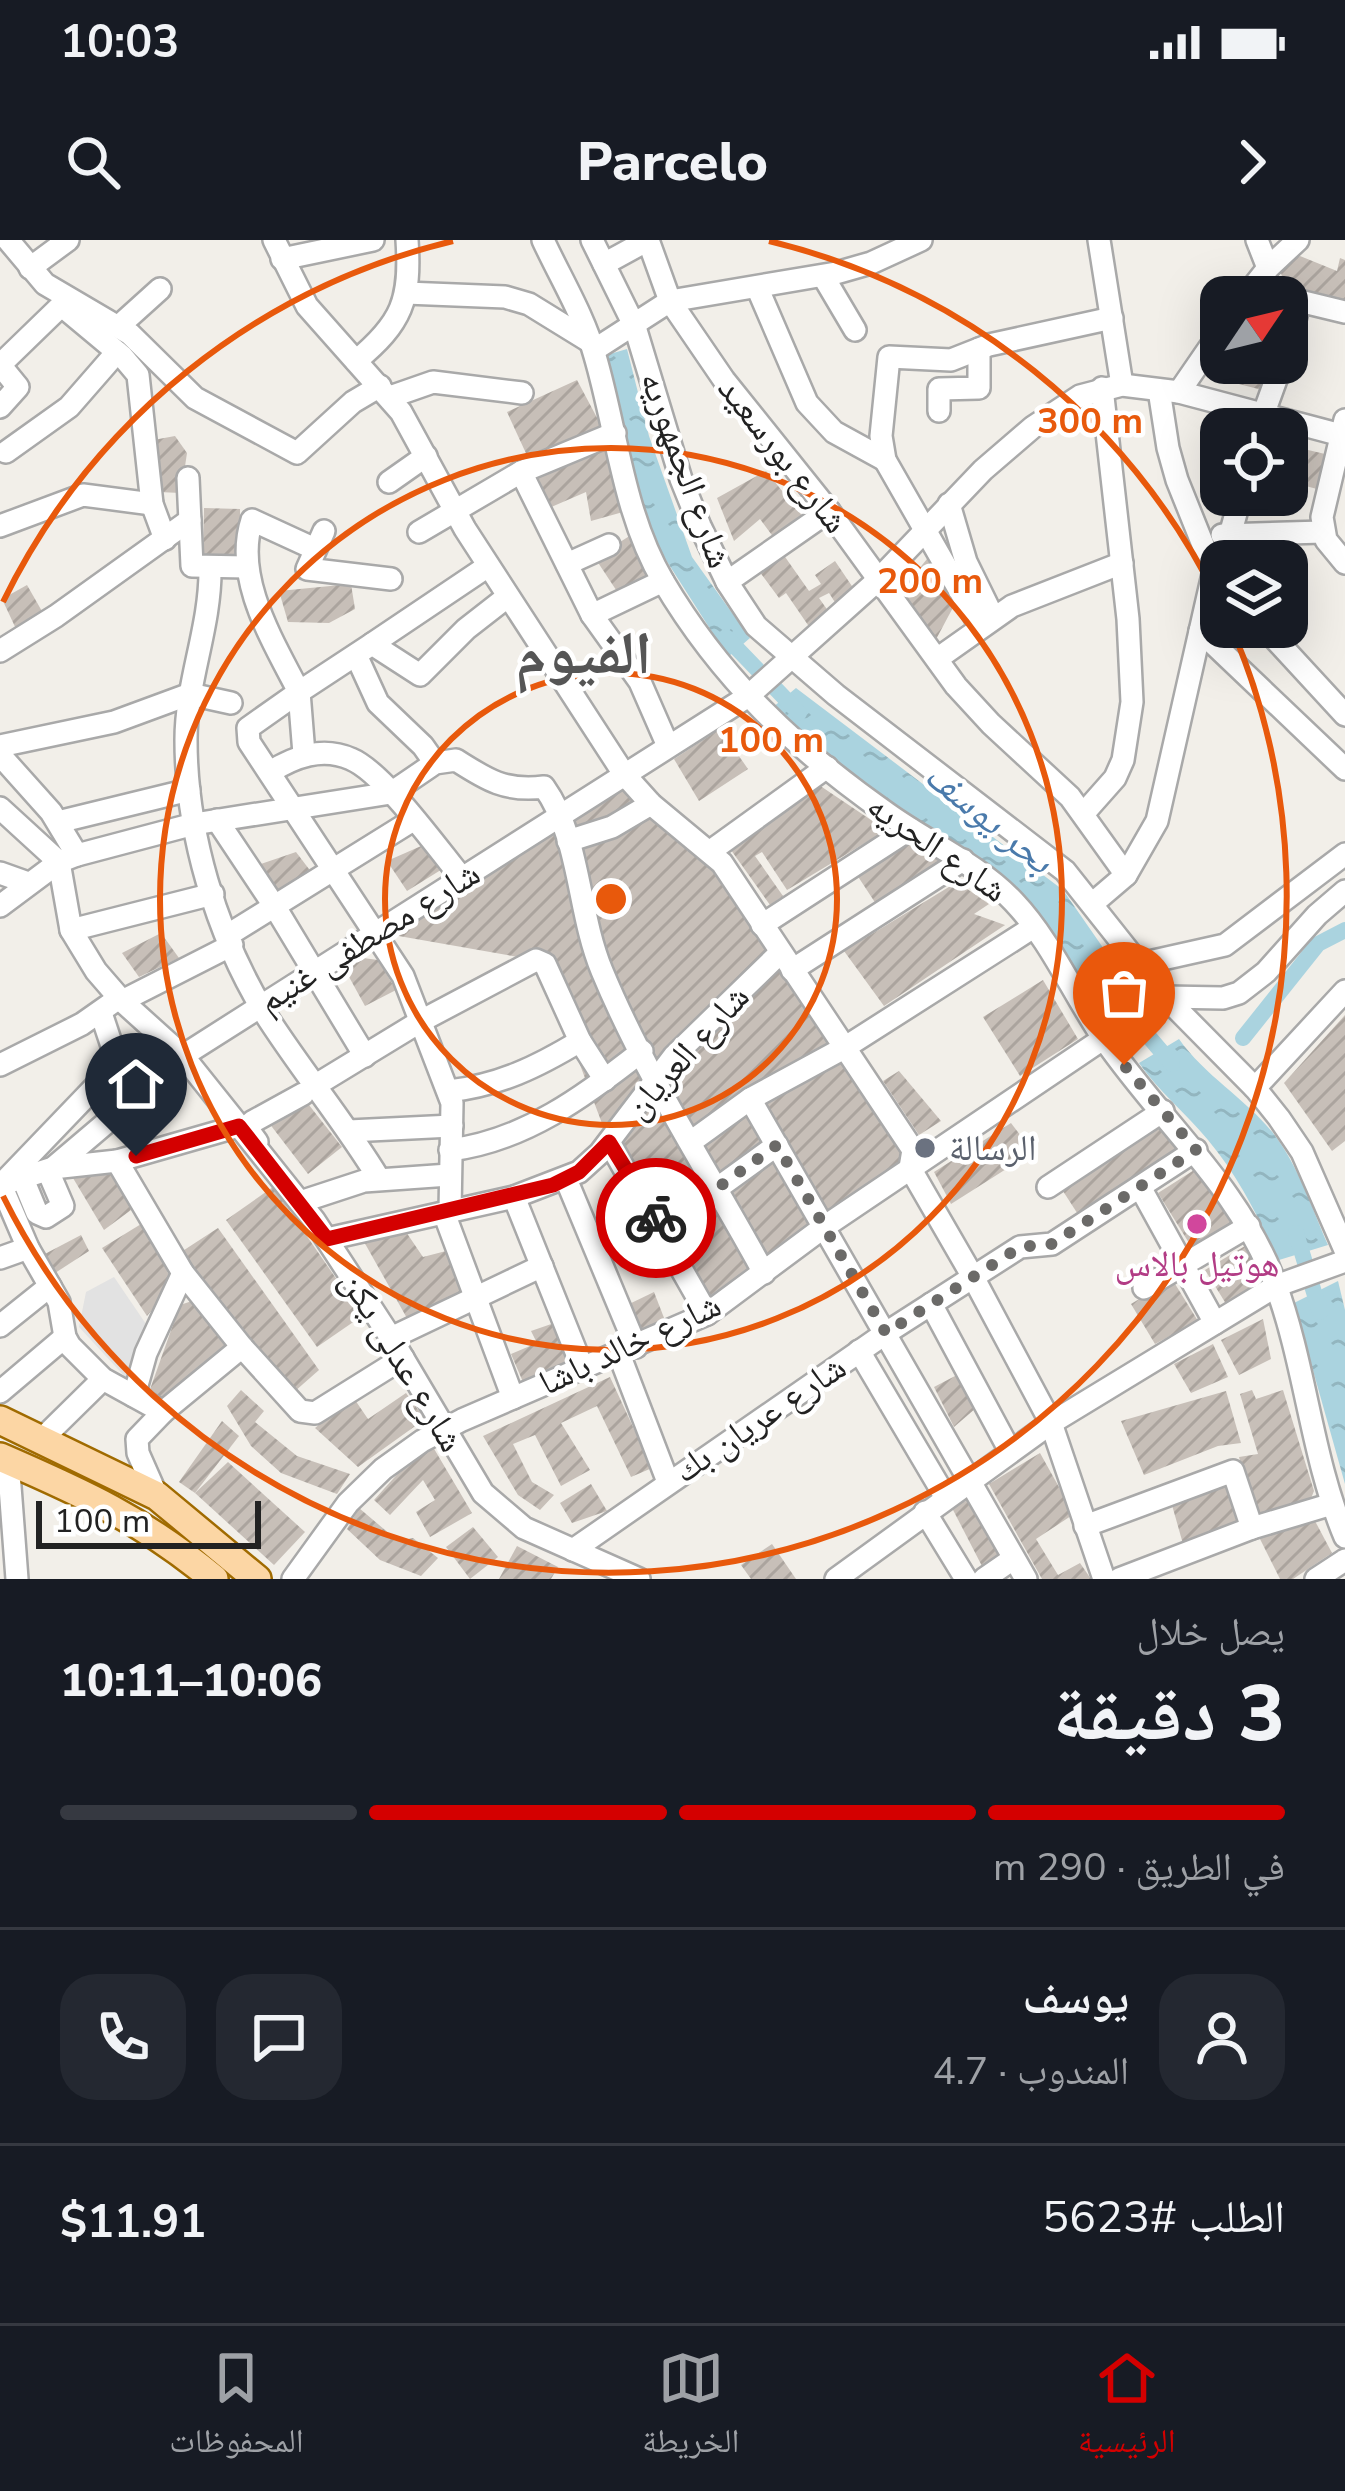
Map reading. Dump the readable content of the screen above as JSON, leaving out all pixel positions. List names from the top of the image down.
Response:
{
  "streets": {
    "street": [
      "شارع بورسعيد",
      "شارع الجمهوريه",
      "شارع الحريه",
      "شارع مصطفى غنيم",
      "شارع العريان",
      "شارع خالد باشا",
      "شارع عدلى يكن",
      "شارع عريان بك"
    ]
  },
  "crossings": [
    ["شارع الجمهوريه", "شارع مصطفى غنيم"],
    ["شارع الجمهوريه", "شارع خالد باشا"],
    ["شارع الحريه", "شارع مصطفى غنيم"],
    ["شارع الحريه", "شارع العريان"],
    ["شارع الحريه", "شارع خالد باشا"],
    ["شارع الحريه", "شارع عريان بك"],
    ["شارع مصطفى غنيم", "شارع عدلى يكن"],
    ["شارع العريان", "شارع عدلى يكن"],
    ["شارع خالد باشا", "شارع عدلى يكن"],
    ["شارع عدلى يكن", "شارع عريان بك"]
  ],
  "districts": ["الفيوم"],
  "water": ["بحر يوسف"],
  "places": ["الرسالة", "هوتيل بالاس"],
  "scale_bar": "100 m",
  "north": "top right",
  "page": {
    "status": "10:03",
    "header": "Parcelo",
    "scale": "100 m",
    "heading": ["3 دقيقة", "يصل خلال", "10:06–10:11"],
    "panel": [
      "يوسف",
      "المندوب · 4.7",
      "الطلب #5623",
      "$11.91"
    ],
    "bar": "في الطريق · 290 m",
    "tabs": ["الرئيسية", "الخريطة", "المحفوظات"]
  },
  "rings": ["300 m", "200 m", "100 m"]
}
